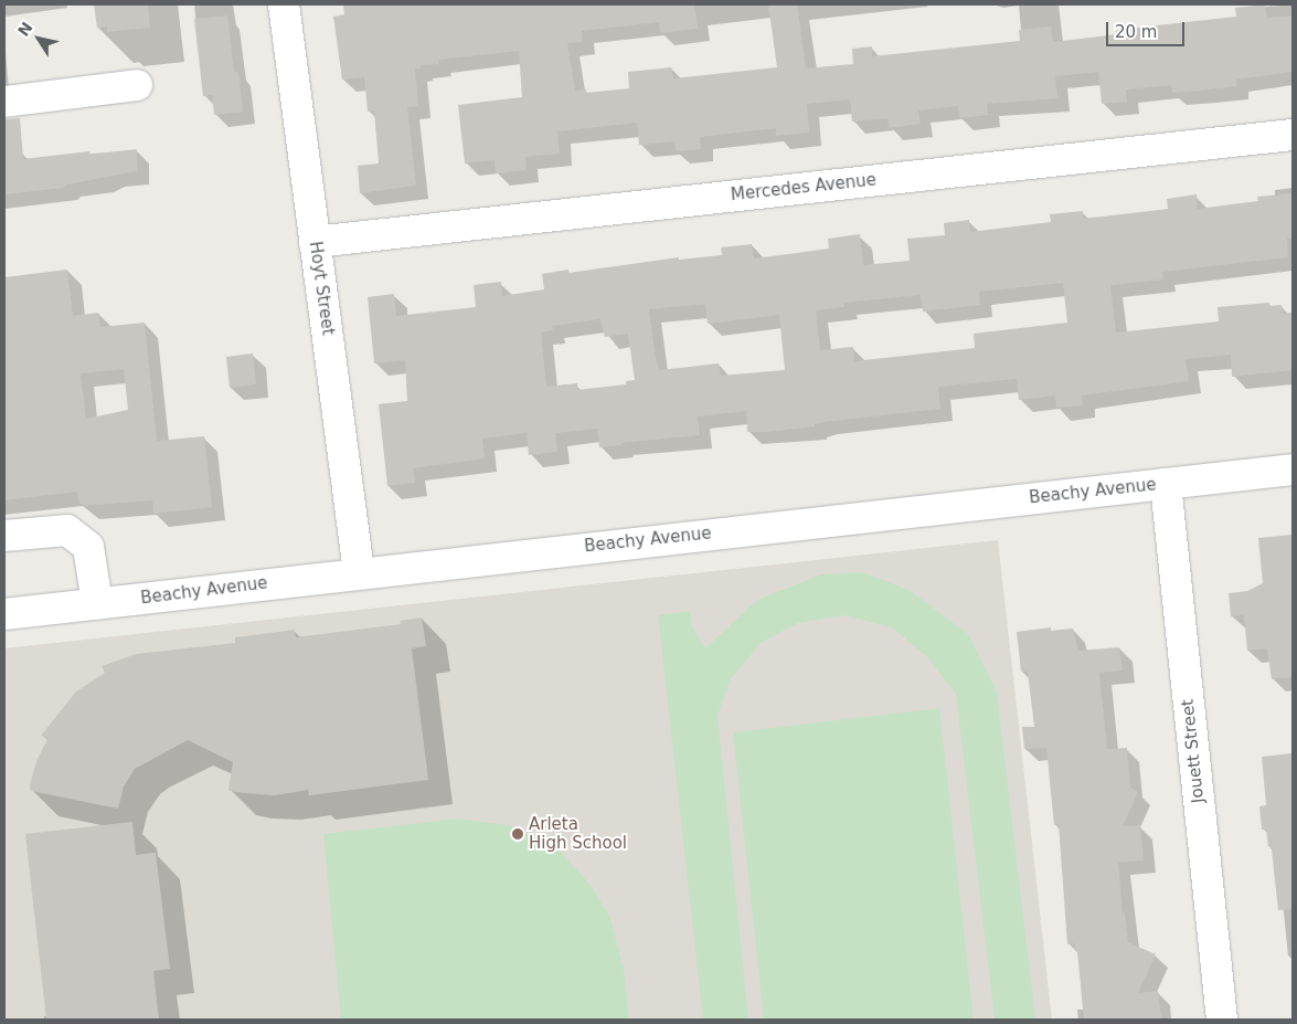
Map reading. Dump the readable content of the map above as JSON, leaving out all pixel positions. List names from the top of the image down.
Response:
{
  "streets": {
    "street": [
      "Mercedes Avenue",
      "Hoyt Street",
      "Beachy Avenue",
      "Jouett Street"
    ]
  },
  "crossings": [
    ["Mercedes Avenue", "Hoyt Street"],
    ["Hoyt Street", "Beachy Avenue"],
    ["Beachy Avenue", "Jouett Street"]
  ],
  "places": ["Arleta High School"],
  "scale_bar": "20 m",
  "north": "top left"
}
